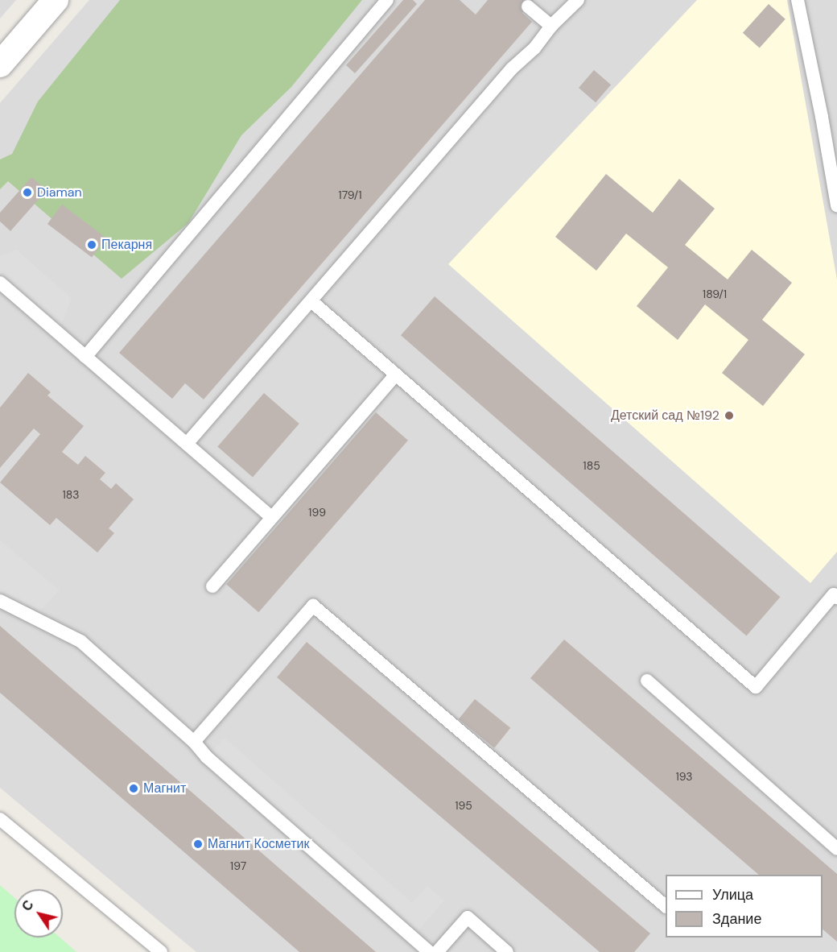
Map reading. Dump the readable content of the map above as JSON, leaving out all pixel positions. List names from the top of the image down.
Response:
{
  "places": [
    "Diaman",
    "Пекарня",
    "Детский сад №192",
    "Магнит",
    "Магнит Косметик"
  ],
  "house_numbers": [
    "179/1",
    "189/1",
    "185",
    "183",
    "199",
    "193",
    "195",
    "197"
  ],
  "legend": ["Улица", "Здание"],
  "north": "top left"
}
